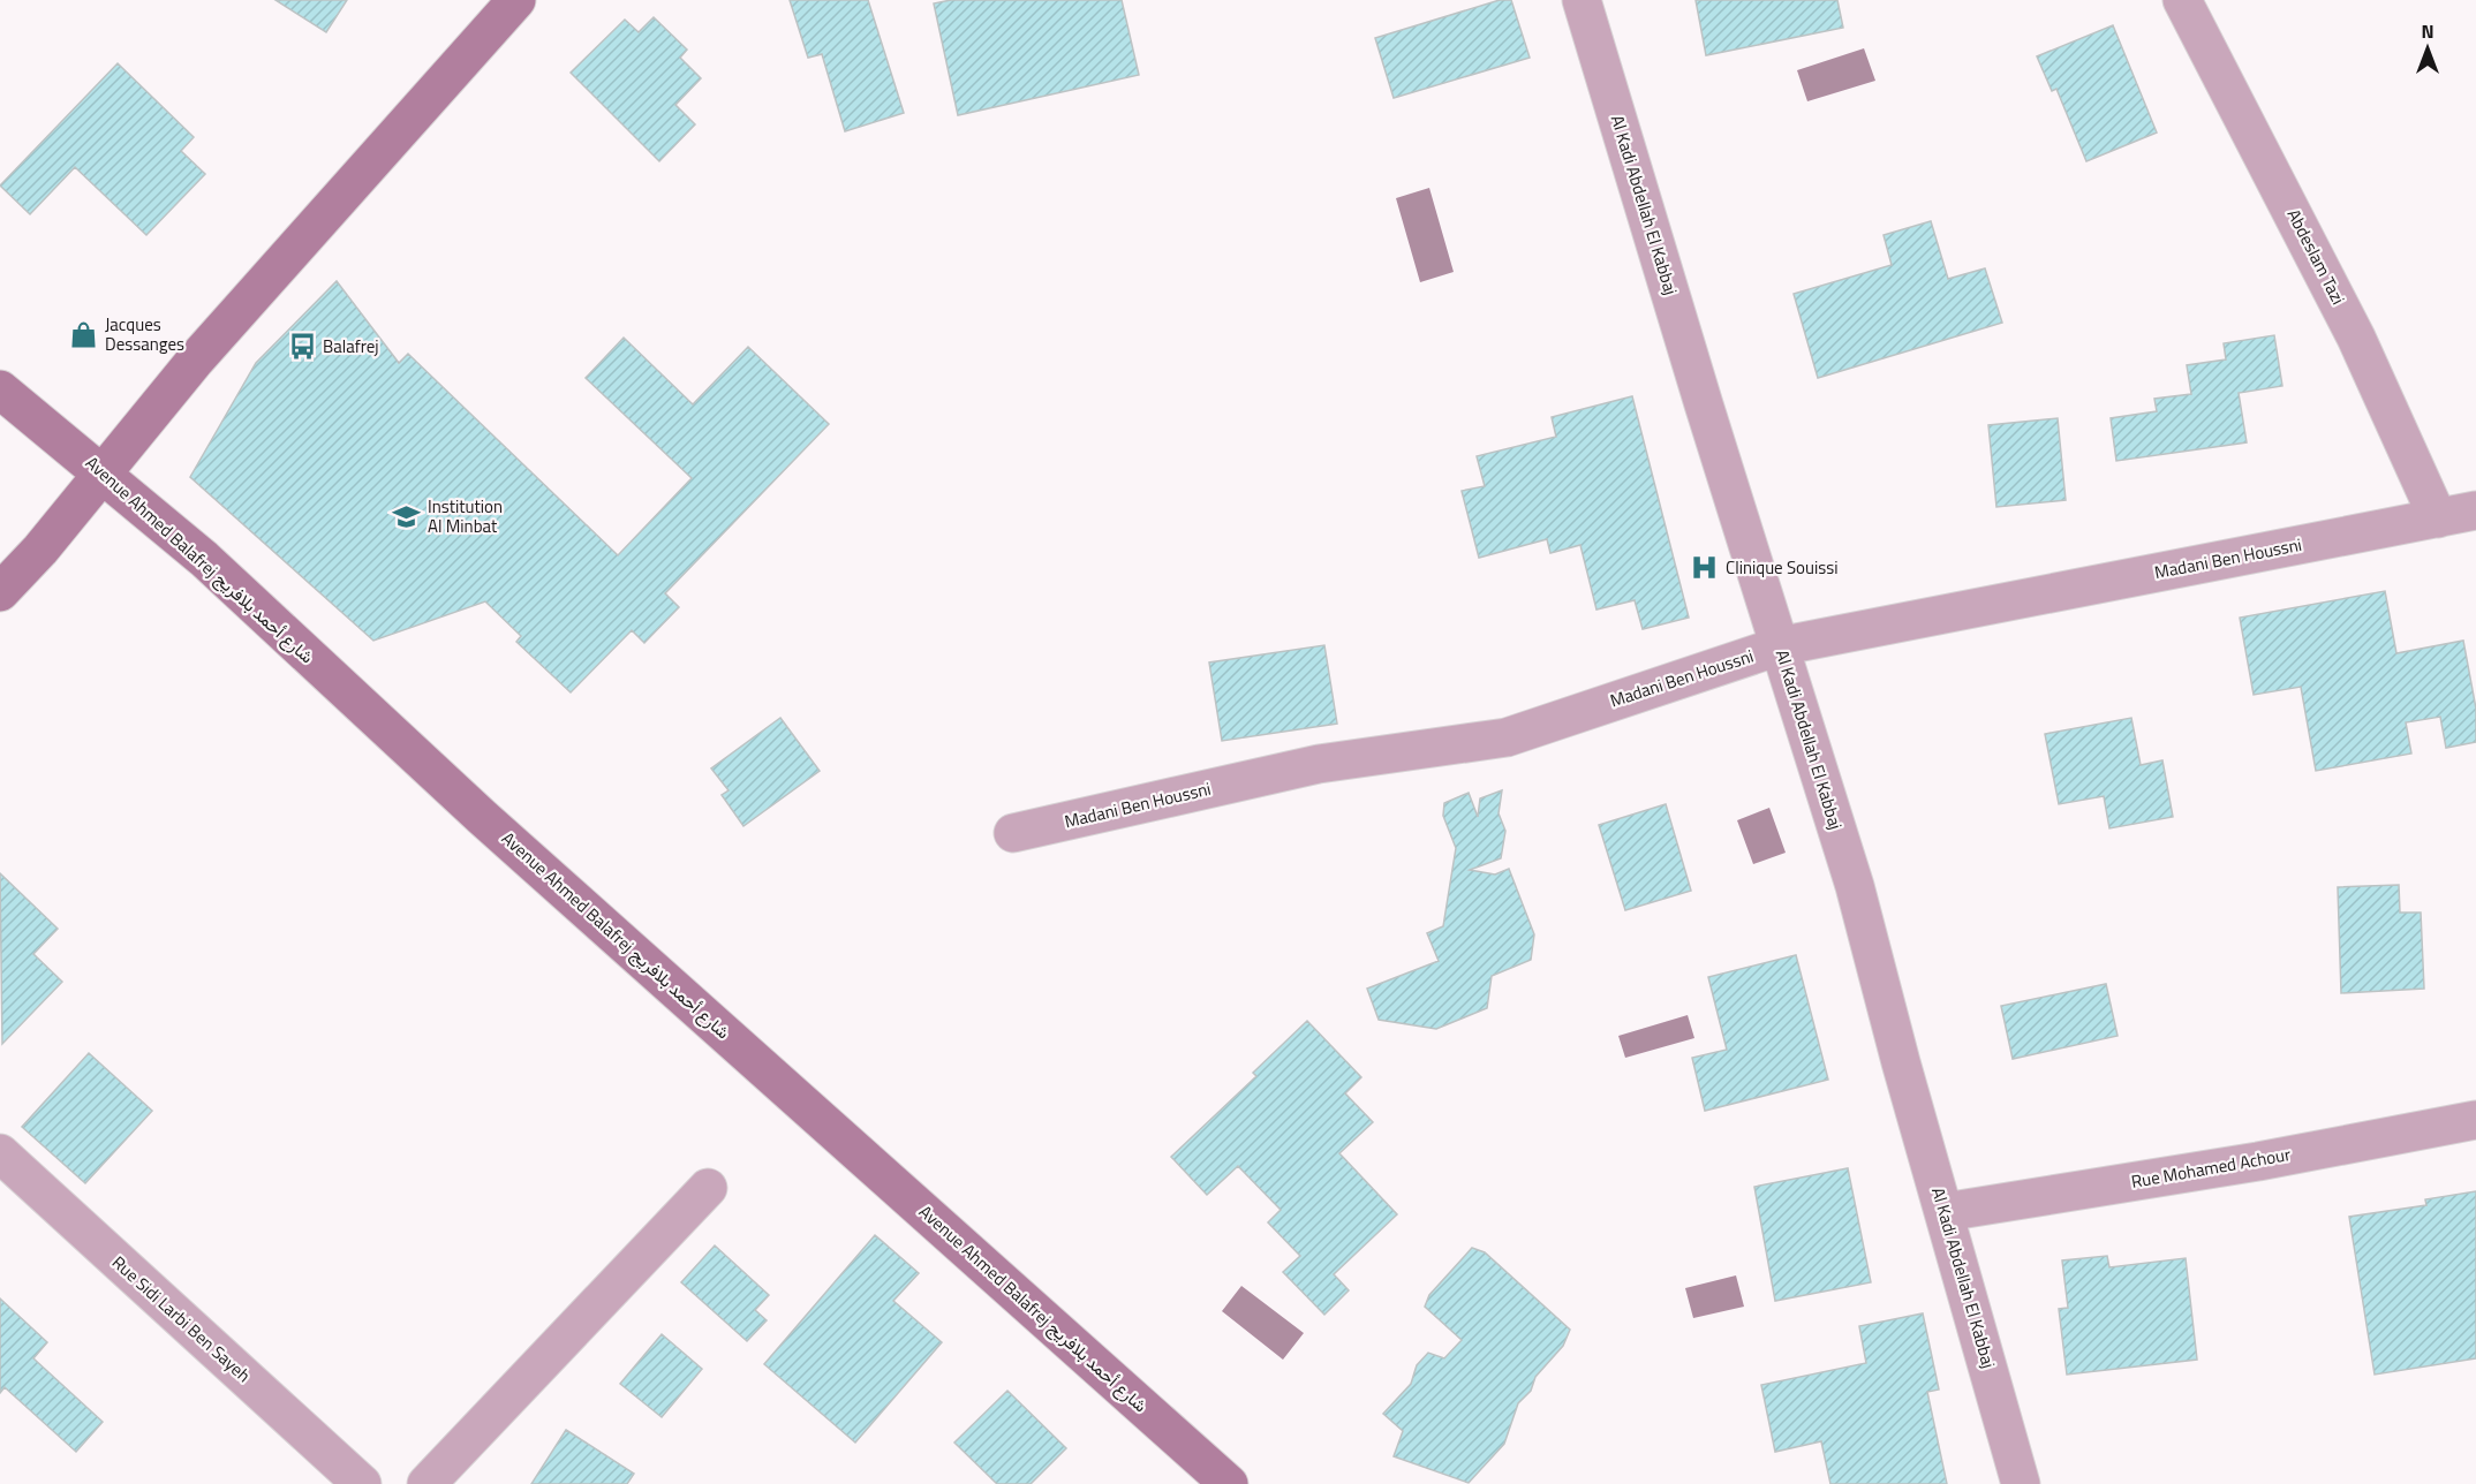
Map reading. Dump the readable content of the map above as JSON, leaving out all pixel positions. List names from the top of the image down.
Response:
{
  "streets": {
    "main road": ["Avenue Ahmed Balafrej شارع أحمد بلافريج"],
    "street": [
      "Al Kadi Abdellah El Kabbaj",
      "Abdeslam Tazi",
      "Madani Ben Houssni",
      "Rue Mohamed Achour",
      "Rue Sidi Larbi Ben Sayeh"
    ]
  },
  "crossings": [
    ["Al Kadi Abdellah El Kabbaj", "Madani Ben Houssni"],
    ["Al Kadi Abdellah El Kabbaj", "Rue Mohamed Achour"],
    ["Abdeslam Tazi", "Madani Ben Houssni"]
  ],
  "places": {
    "shop": ["Jacques Dessanges"],
    "bus stop": ["Balafrej"],
    "school or university": ["Institution Al Minbat"],
    "hospital": ["Clinique Souissi"]
  },
  "north": "top"
}
